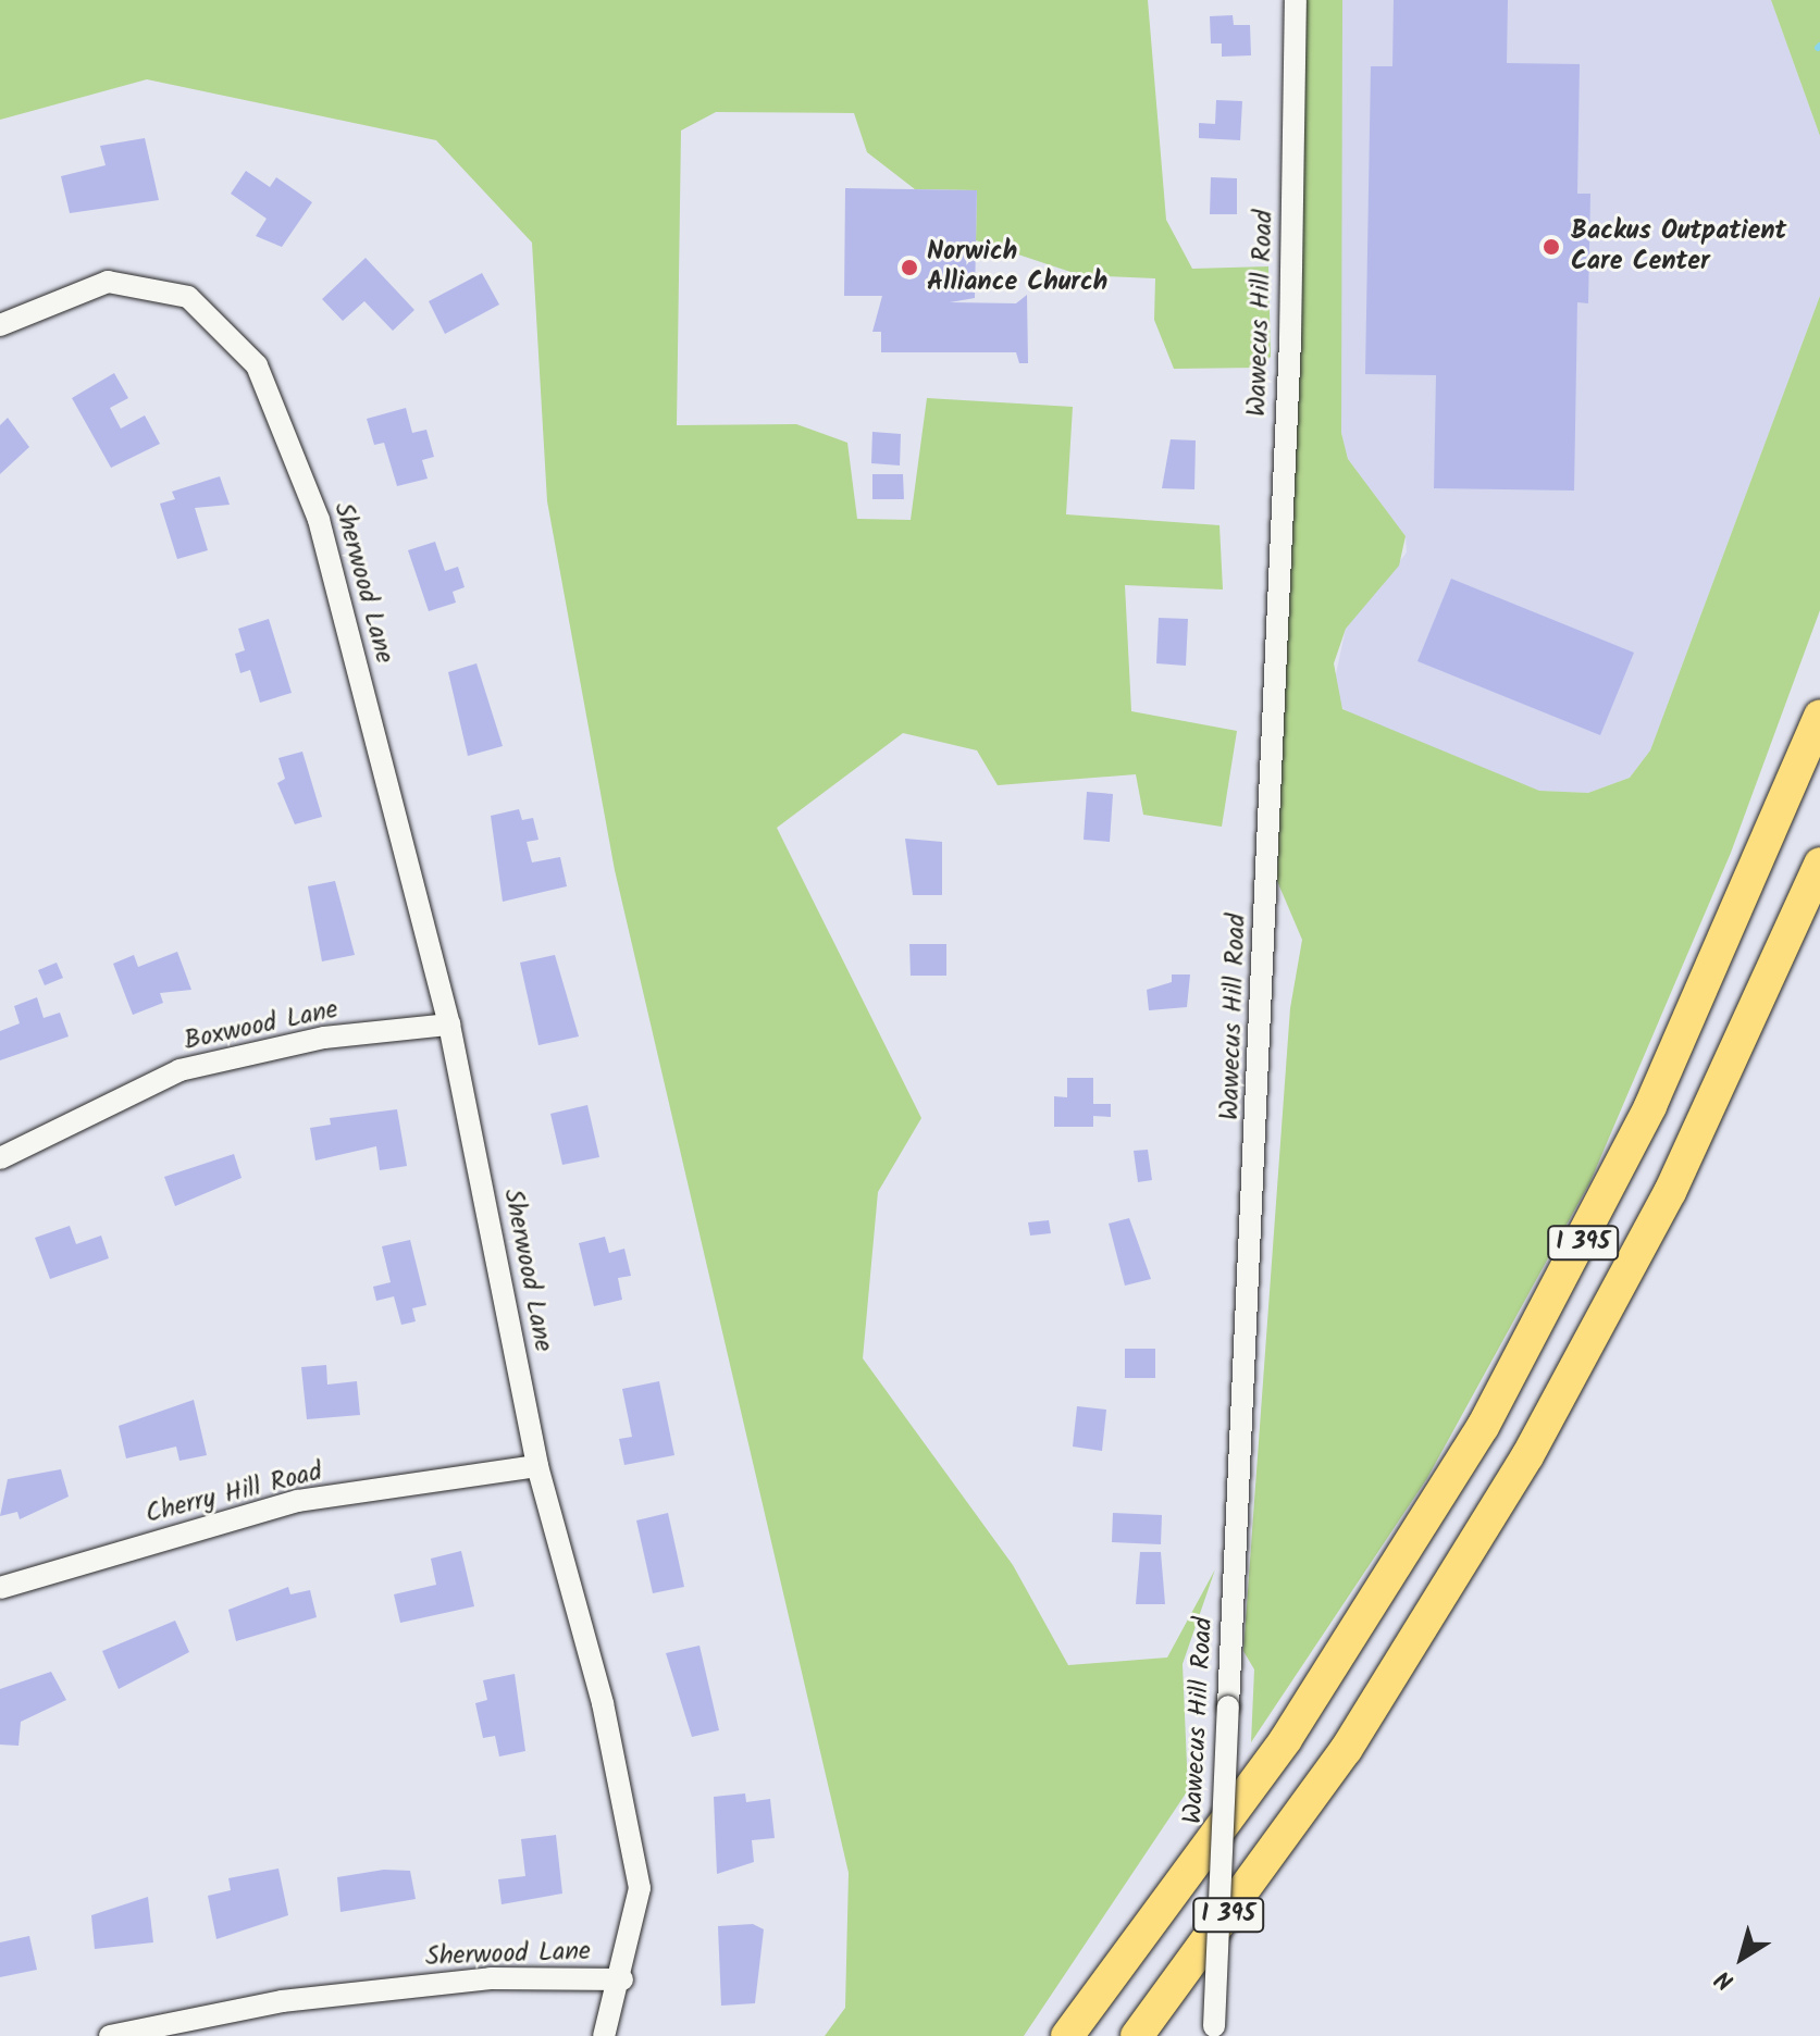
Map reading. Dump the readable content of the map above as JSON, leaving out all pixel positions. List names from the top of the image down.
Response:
{
  "streets": {
    "highway": ["I 395"],
    "street": [
      "Wawecus Hill Road",
      "Sherwood Lane",
      "Boxwood Lane",
      "Cherry Hill Road"
    ]
  },
  "crossings": [
    ["Sherwood Lane", "Boxwood Lane"],
    ["Sherwood Lane", "Cherry Hill Road"]
  ],
  "places": ["Backus Outpatient Care Center", "Norwich Alliance Church"],
  "north": "bottom left"
}
